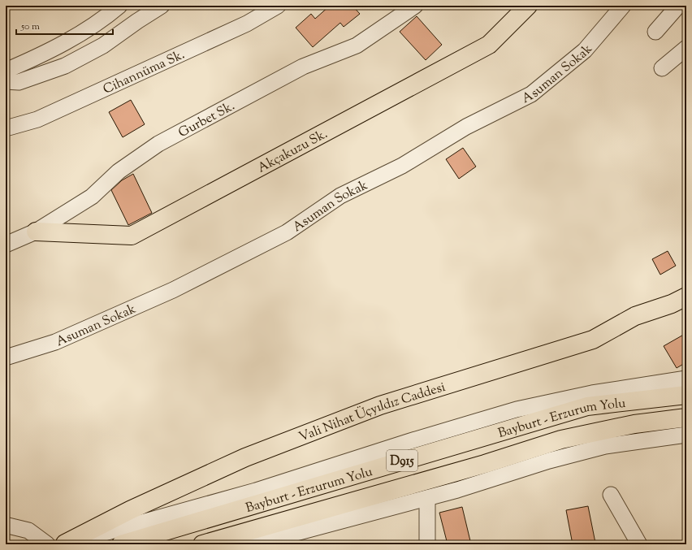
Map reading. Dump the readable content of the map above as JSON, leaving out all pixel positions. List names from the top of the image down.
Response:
{
  "streets": {
    "main road": [
      "Akçakuzu Sk.",
      "Vali Nihat Üçyıldız Caddesi",
      "Bayburt - Erzurum Yolu",
      "D915"
    ],
    "street": ["Cihannüma Sk.", "Asuman Sokak", "Gurbet Sk."]
  },
  "crossings": [
    ["Gurbet Sk.", "Akçakuzu Sk."]
  ],
  "scale_bar": "50 m"
}
